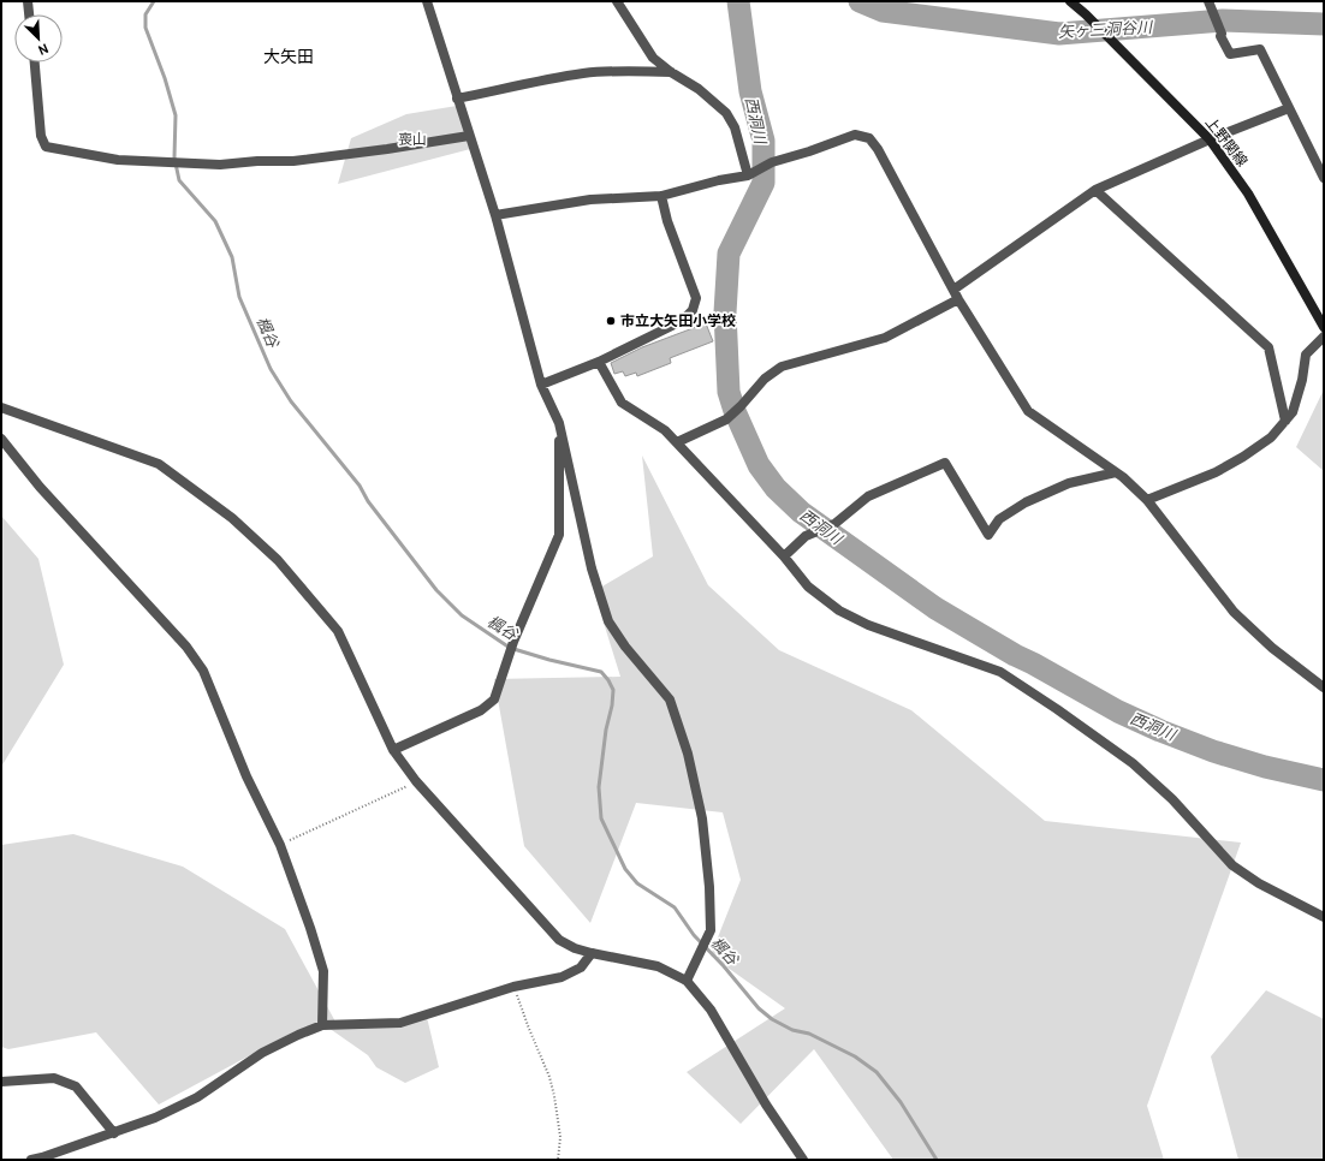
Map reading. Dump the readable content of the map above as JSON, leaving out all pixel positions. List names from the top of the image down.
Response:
{
  "streets": {
    "main road": ["上野関線"]
  },
  "districts": ["大矢田"],
  "water": ["矢ヶ三洞谷川", "西洞川", "楓谷"],
  "parks": ["喪山"],
  "places": ["市立大矢田小学校"],
  "north": "bottom right"
}
